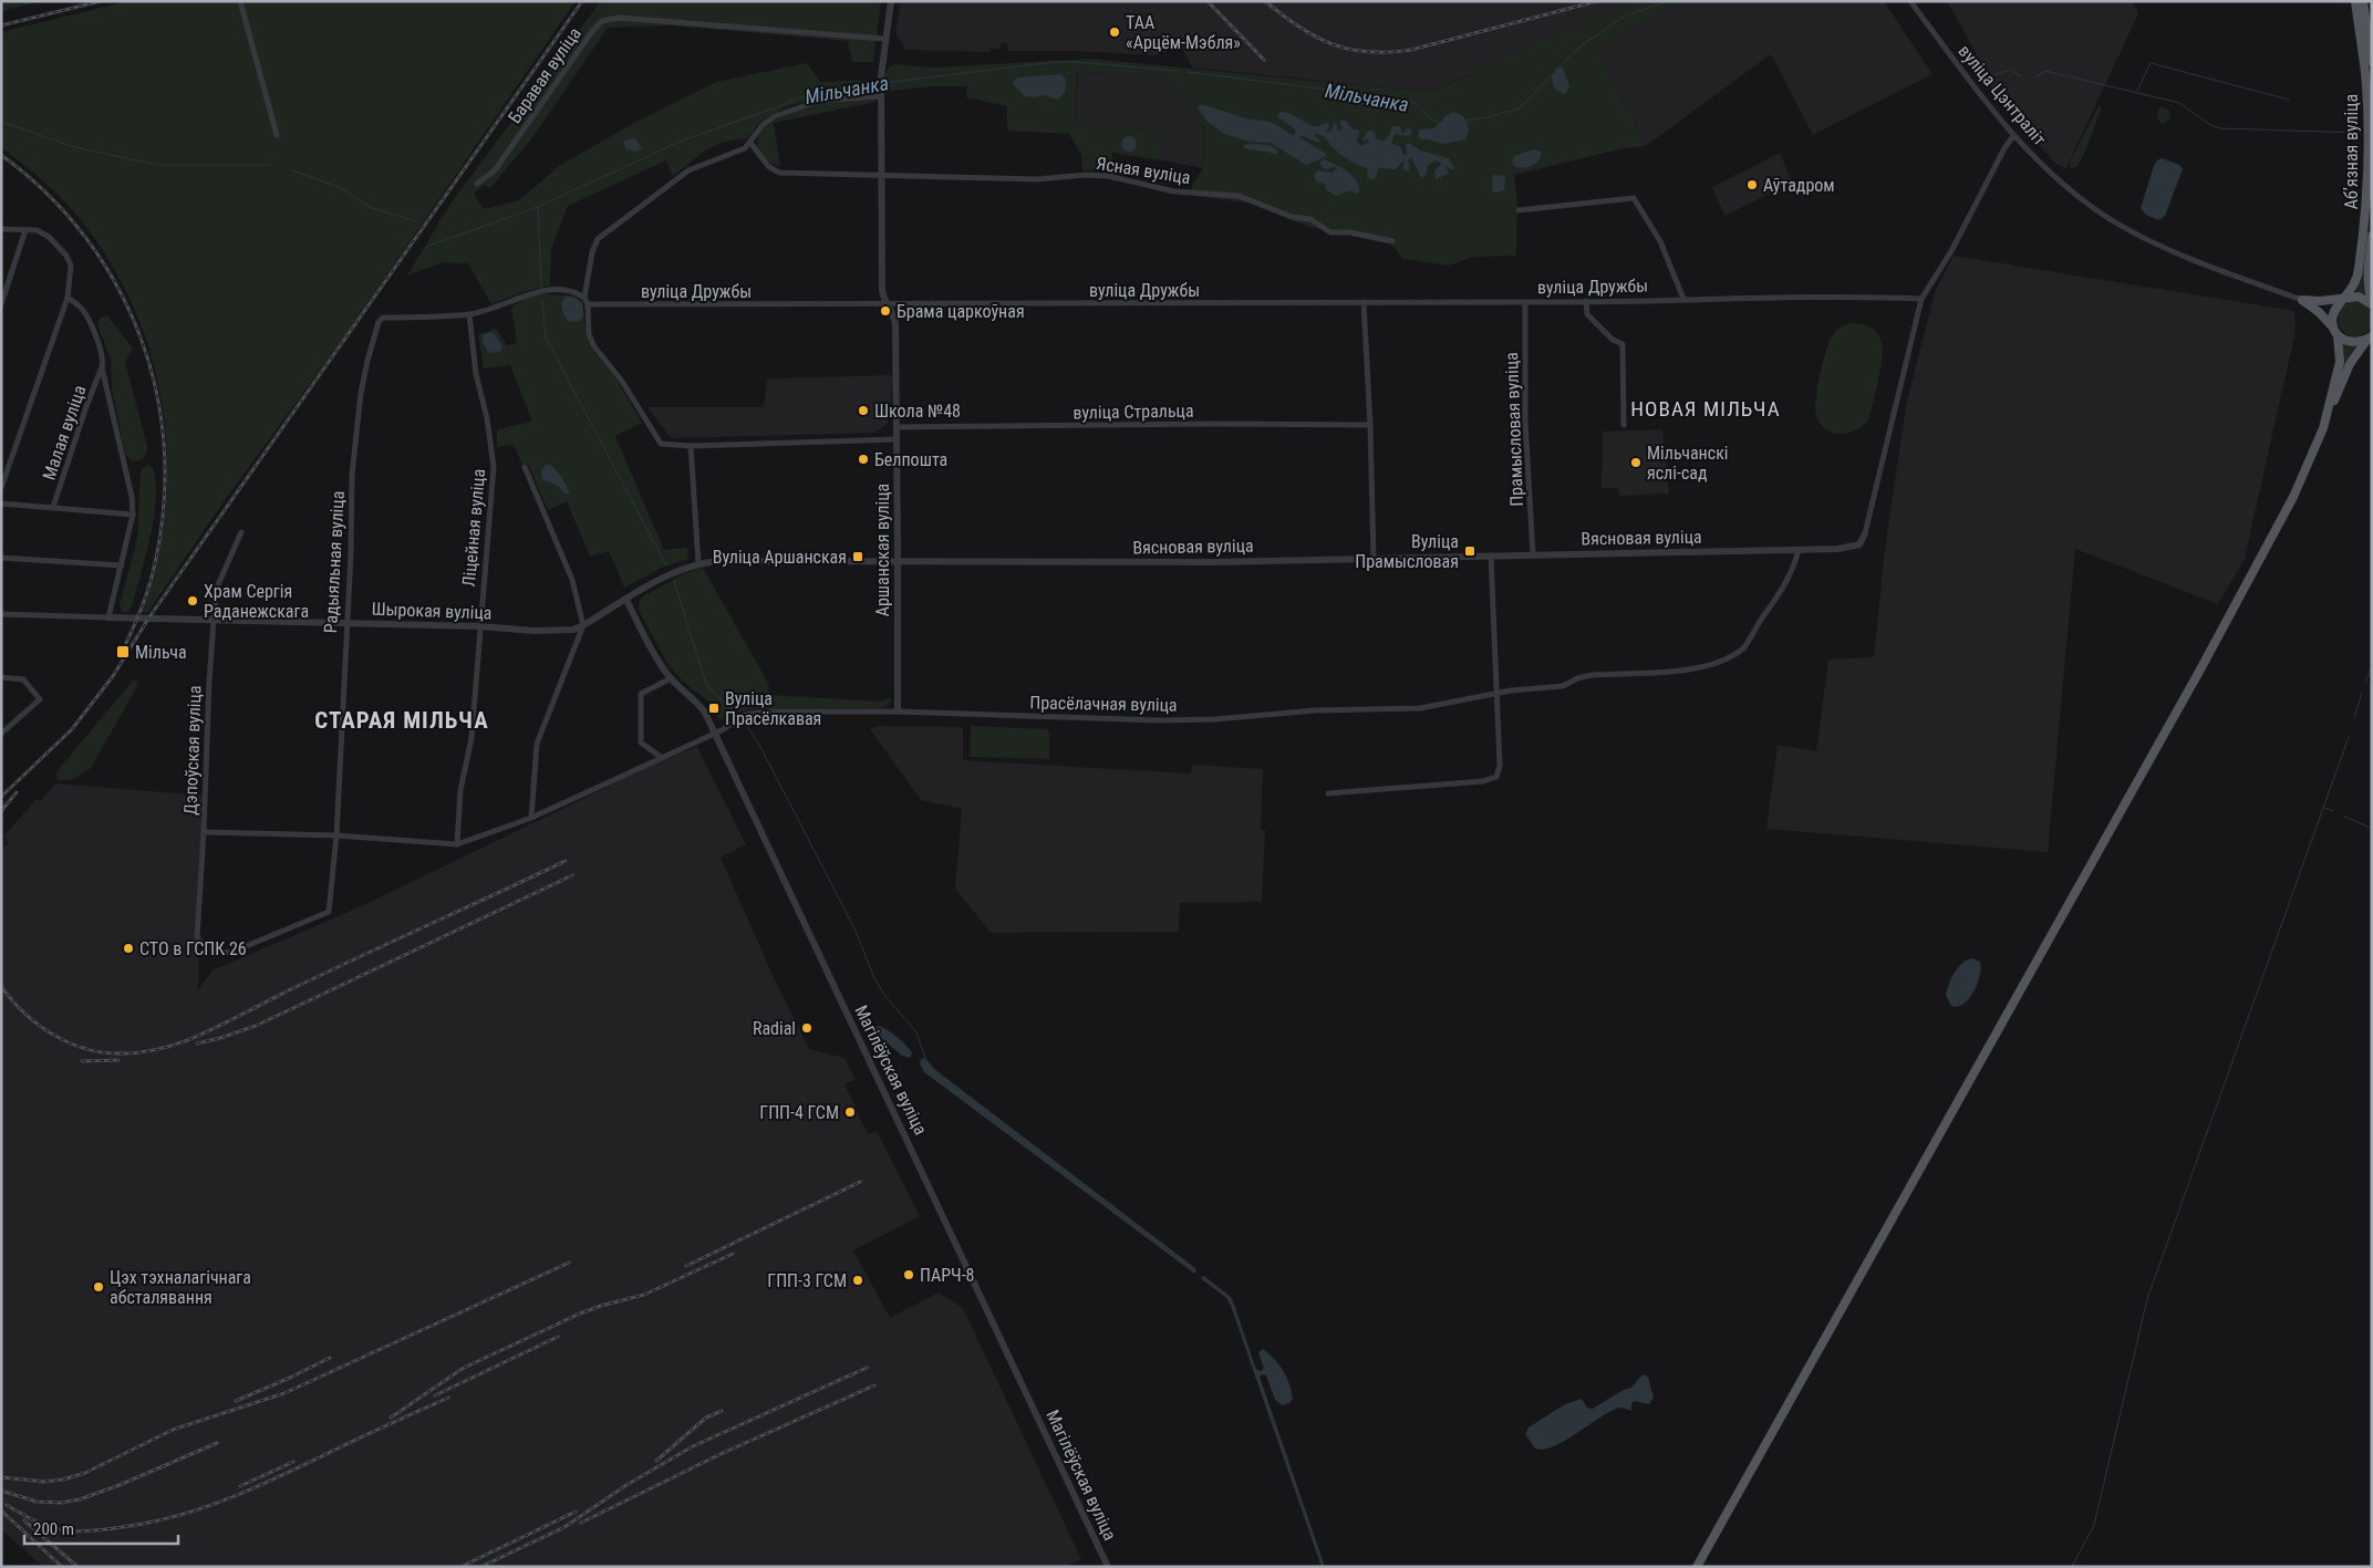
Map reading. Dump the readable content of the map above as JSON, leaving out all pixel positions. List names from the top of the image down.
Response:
{
  "streets": {
    "main road": ["Абʼязная вуліца"],
    "street": [
      "Баравая вуліца",
      "вуліца Цэнтраліт",
      "Ясная вуліца",
      "вуліца Дружбы",
      "вуліца Стральца",
      "Прамысловая вуліца",
      "Малая вуліца",
      "Ліцейная вуліца",
      "Вясновая вуліца",
      "Аршанская вуліца",
      "Радыяльная вуліца",
      "Шырокая вуліца",
      "Прасёлачная вуліца",
      "Дэпоўская вуліца",
      "Магілёўская вуліца"
    ]
  },
  "crossings": [
    ["Баравая вуліца", "Аршанская вуліца"],
    ["Ясная вуліца", "Аршанская вуліца"],
    ["вуліца Дружбы", "Прамысловая вуліца"],
    ["вуліца Дружбы", "Аршанская вуліца"],
    ["вуліца Дружбы", "Радыяльная вуліца"],
    ["вуліца Стральца", "Аршанская вуліца"],
    ["Прамысловая вуліца", "Вясновая вуліца"],
    ["Ліцейная вуліца", "Радыяльная вуліца"],
    ["Ліцейная вуліца", "Шырокая вуліца"],
    ["Ліцейная вуліца", "Прасёлачная вуліца"],
    ["Вясновая вуліца", "Аршанская вуліца"],
    ["Вясновая вуліца", "Шырокая вуліца"],
    ["Вясновая вуліца", "Прасёлачная вуліца"],
    ["Вясновая вуліца", "Магілёўская вуліца"],
    ["Аршанская вуліца", "Прасёлачная вуліца"],
    ["Радыяльная вуліца", "Шырокая вуліца"],
    ["Радыяльная вуліца", "Дэпоўская вуліца"],
    ["Шырокая вуліца", "Дэпоўская вуліца"],
    ["Прасёлачная вуліца", "Магілёўская вуліца"]
  ],
  "districts": ["НОВАЯ МІЛЬЧА", "СТАРАЯ МІЛЬЧА"],
  "water": ["Мільчанка"],
  "places": {
    "other": [
      "ТАА «Арцём-Мэбля»",
      "Аўтадром",
      "Брама царкоўная",
      "Школа №48",
      "Белпошта",
      "Мільчанскі яслі-сад",
      "Храм Сергія Раданежскага",
      "СТО в ГСПК 26",
      "Radial",
      "ГПП-4 ГСМ",
      "ПАРЧ-8",
      "ГПП-3 ГСМ",
      "Цэх тэхналагічнага абсталявання"
    ],
    "transit": [
      "Вуліца Прамысловая",
      "Вуліца Аршанская",
      "Мільча",
      "Вуліца Прасёлкавая"
    ]
  },
  "scale_bar": "200 m"
}
